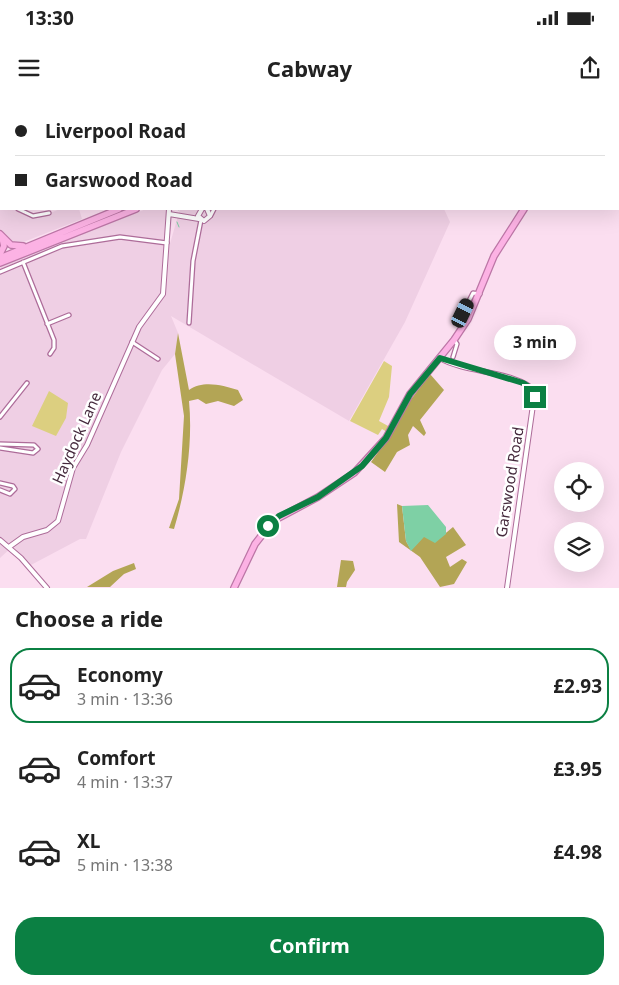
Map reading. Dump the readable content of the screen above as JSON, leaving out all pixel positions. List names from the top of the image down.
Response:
{
  "streets": {
    "street": ["Haydock Lane", "Garswood Road"]
  },
  "page": {
    "status": "13:30",
    "header": "Cabway",
    "banner": ["Liverpool Road", "Garswood Road"],
    "bubble": "3 min",
    "heading": "Choose a ride",
    "list": [
      {
        "name": "Economy",
        "note": "3 min · 13:36",
        "value": "£2.93"
      },
      {
        "name": "Comfort",
        "note": "4 min · 13:37",
        "value": "£3.95"
      },
      {
        "name": "XL",
        "note": "5 min · 13:38",
        "value": "£4.98"
      }
    ],
    "buttons": "Confirm"
  }
}
